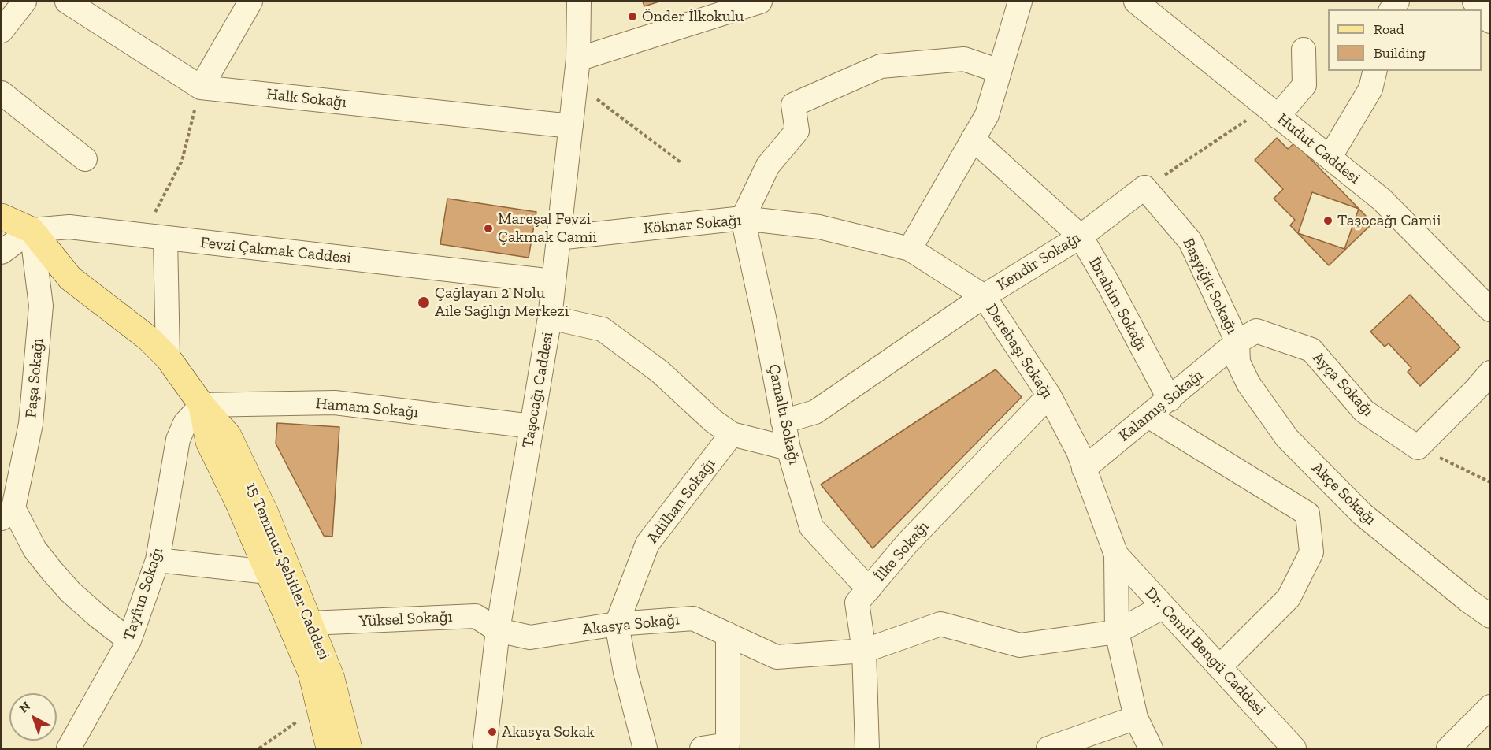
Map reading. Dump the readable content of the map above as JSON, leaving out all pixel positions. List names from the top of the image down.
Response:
{
  "streets": {
    "main road": ["Fevzi Çakmak Caddesi", "15 Temmuz Şehitler Caddesi"],
    "street": [
      "Halk Sokağı",
      "Hudut Caddesi",
      "Köknar Sokağı",
      "Kendir Sokağı",
      "Başyiğit Sokağı",
      "İbrahim Sokağı",
      "Derebaşı Sokağı",
      "Paşa Sokağı",
      "Ayça Sokağı",
      "Taşocağı Caddesi",
      "Kalamış Sokağı",
      "Hamam Sokağı",
      "Çamaltı Sokağı",
      "Akçe Sokağı",
      "Adilhan Sokağı",
      "İlke Sokağı",
      "Tayfun Sokağı",
      "Yüksel Sokağı",
      "Akasya Sokağı",
      "Dr. Cemil Bengü Caddesi"
    ]
  },
  "crossings": [
    ["Halk Sokağı", "Taşocağı Caddesi"],
    ["Köknar Sokağı", "Derebaşı Sokağı"],
    ["Köknar Sokağı", "Taşocağı Caddesi"],
    ["Köknar Sokağı", "Çamaltı Sokağı"],
    ["Fevzi Çakmak Caddesi", "Paşa Sokağı"],
    ["Fevzi Çakmak Caddesi", "Taşocağı Caddesi"],
    ["Fevzi Çakmak Caddesi", "15 Temmuz Şehitler Caddesi"],
    ["Kendir Sokağı", "Başyiğit Sokağı"],
    ["Kendir Sokağı", "İbrahim Sokağı"],
    ["Kendir Sokağı", "Derebaşı Sokağı"],
    ["Kendir Sokağı", "Çamaltı Sokağı"],
    ["Başyiğit Sokağı", "Ayça Sokağı"],
    ["Başyiğit Sokağı", "Kalamış Sokağı"],
    ["Başyiğit Sokağı", "Akçe Sokağı"],
    ["İbrahim Sokağı", "Kalamış Sokağı"],
    ["Derebaşı Sokağı", "Kalamış Sokağı"],
    ["Derebaşı Sokağı", "İlke Sokağı"],
    ["Derebaşı Sokağı", "Akasya Sokağı"],
    ["Derebaşı Sokağı", "Dr. Cemil Bengü Caddesi"],
    ["Paşa Sokağı", "15 Temmuz Şehitler Caddesi"],
    ["Ayça Sokağı", "Kalamış Sokağı"],
    ["Ayça Sokağı", "Akçe Sokağı"],
    ["Taşocağı Caddesi", "Hamam Sokağı"],
    ["Taşocağı Caddesi", "Yüksel Sokağı"],
    ["Taşocağı Caddesi", "Akasya Sokağı"],
    ["Kalamış Sokağı", "Akçe Sokağı"],
    ["Hamam Sokağı", "15 Temmuz Şehitler Caddesi"],
    ["Hamam Sokağı", "Tayfun Sokağı"],
    ["Çamaltı Sokağı", "İlke Sokağı"],
    ["Adilhan Sokağı", "Akasya Sokağı"],
    ["İlke Sokağı", "Akasya Sokağı"],
    ["15 Temmuz Şehitler Caddesi", "Tayfun Sokağı"],
    ["15 Temmuz Şehitler Caddesi", "Yüksel Sokağı"],
    ["Yüksel Sokağı", "Akasya Sokağı"]
  ],
  "places": [
    "Önder İlkokulu",
    "Taşocağı Camii",
    "Mareşal Fevzi Çakmak Camii",
    "Çağlayan 2 Nolu Aile Sağlığı Merkezi",
    "Akasya Sokak"
  ],
  "legend": ["Road", "Building"],
  "north": "top left"
}
